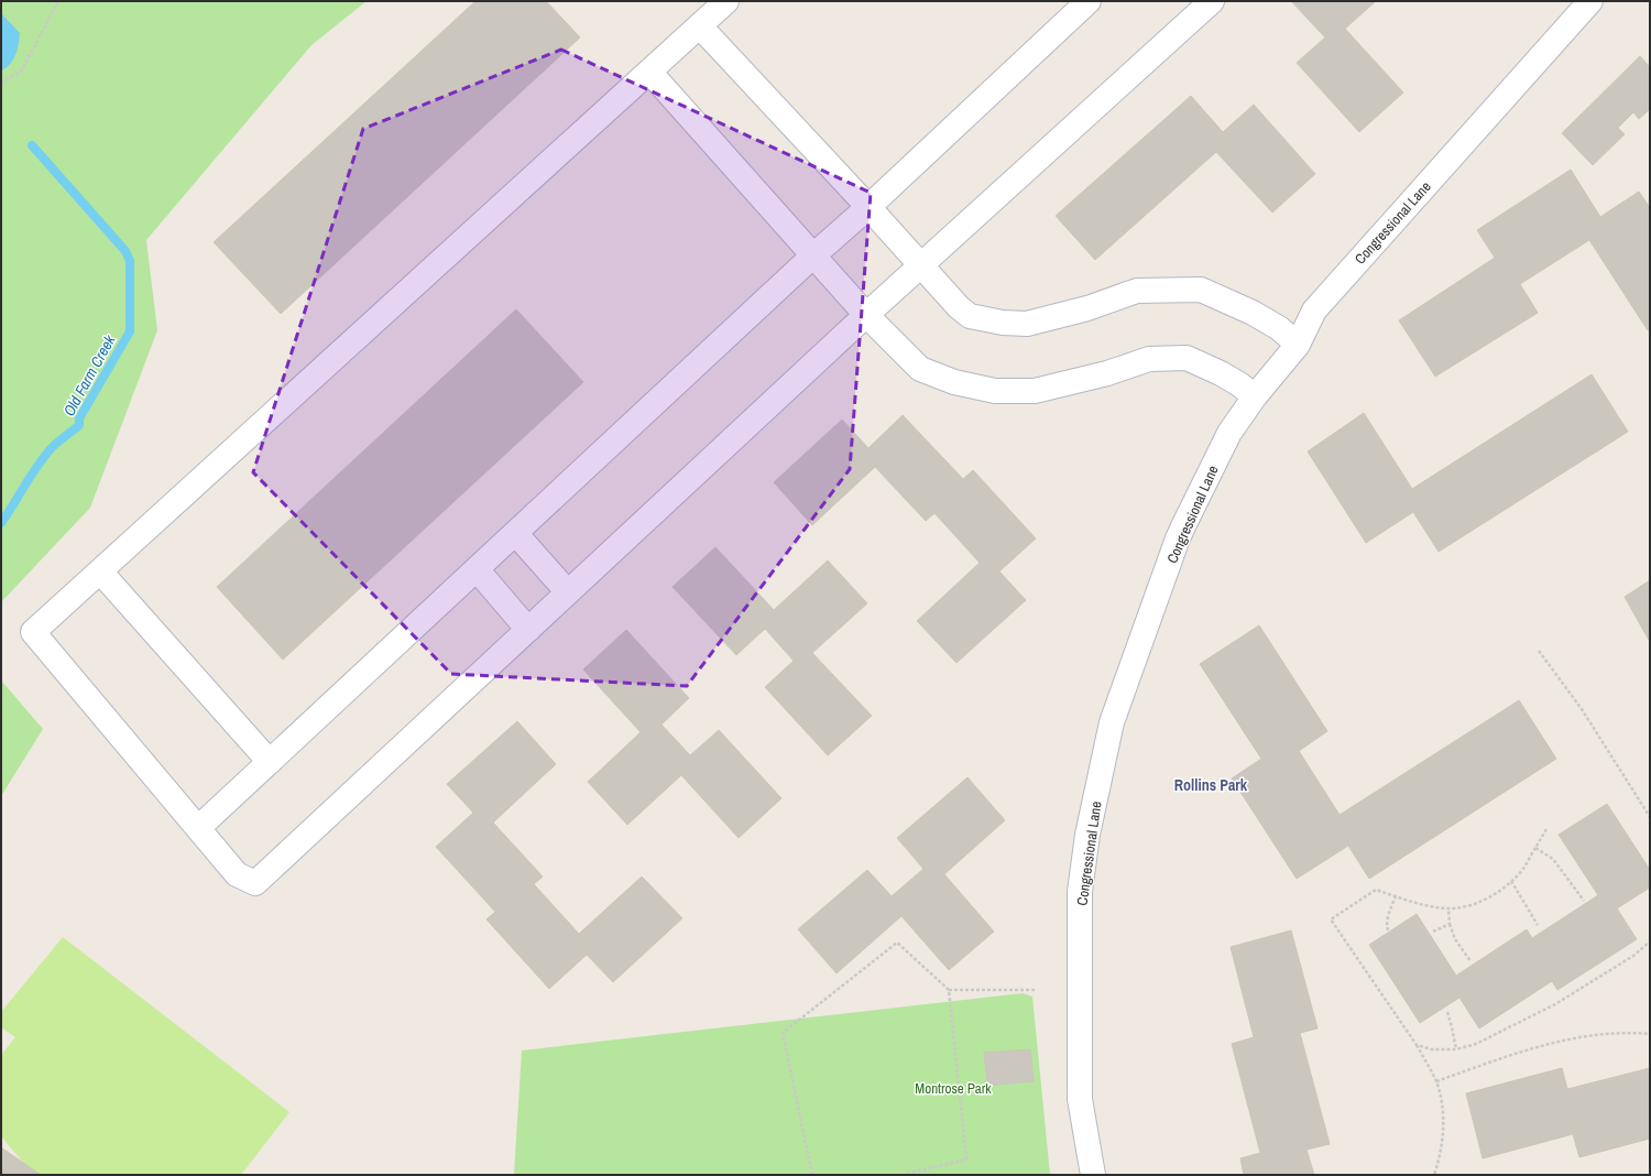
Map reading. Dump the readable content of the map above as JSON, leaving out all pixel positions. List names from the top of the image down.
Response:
{
  "streets": {
    "street": ["Congressional Lane"]
  },
  "districts": ["Rollins Park"],
  "water": ["Old Farm Creek"],
  "parks": ["Montrose Park"]
}
